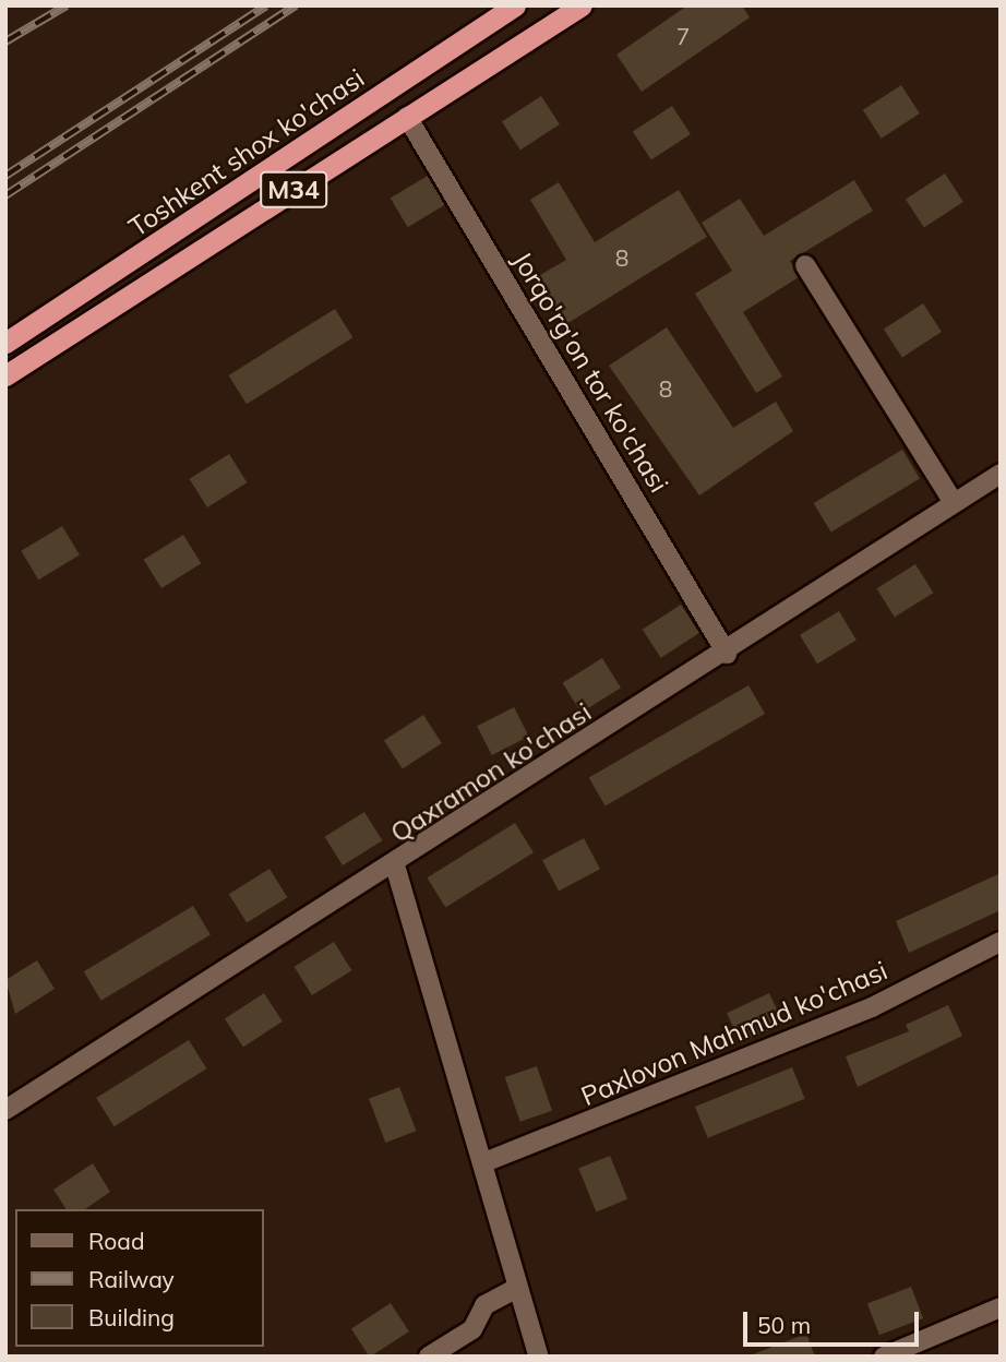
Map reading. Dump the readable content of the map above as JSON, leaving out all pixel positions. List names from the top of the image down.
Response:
{
  "streets": {
    "highway": ["Toshkent shox ko'chasi", "M34"],
    "street": ["Jorqo'rg'on tor ko'chasi", "Qaxramon ko'chasi", "Paxlovon Mahmud ko'chasi"]
  },
  "crossings": [
    ["Toshkent shox ko'chasi", "Jorqo'rg'on tor ko'chasi"],
    ["Jorqo'rg'on tor ko'chasi", "Qaxramon ko'chasi"]
  ],
  "house_numbers": ["7", "8", "8"],
  "legend": ["Road", "Railway", "Building"],
  "scale_bar": "50 m"
}
